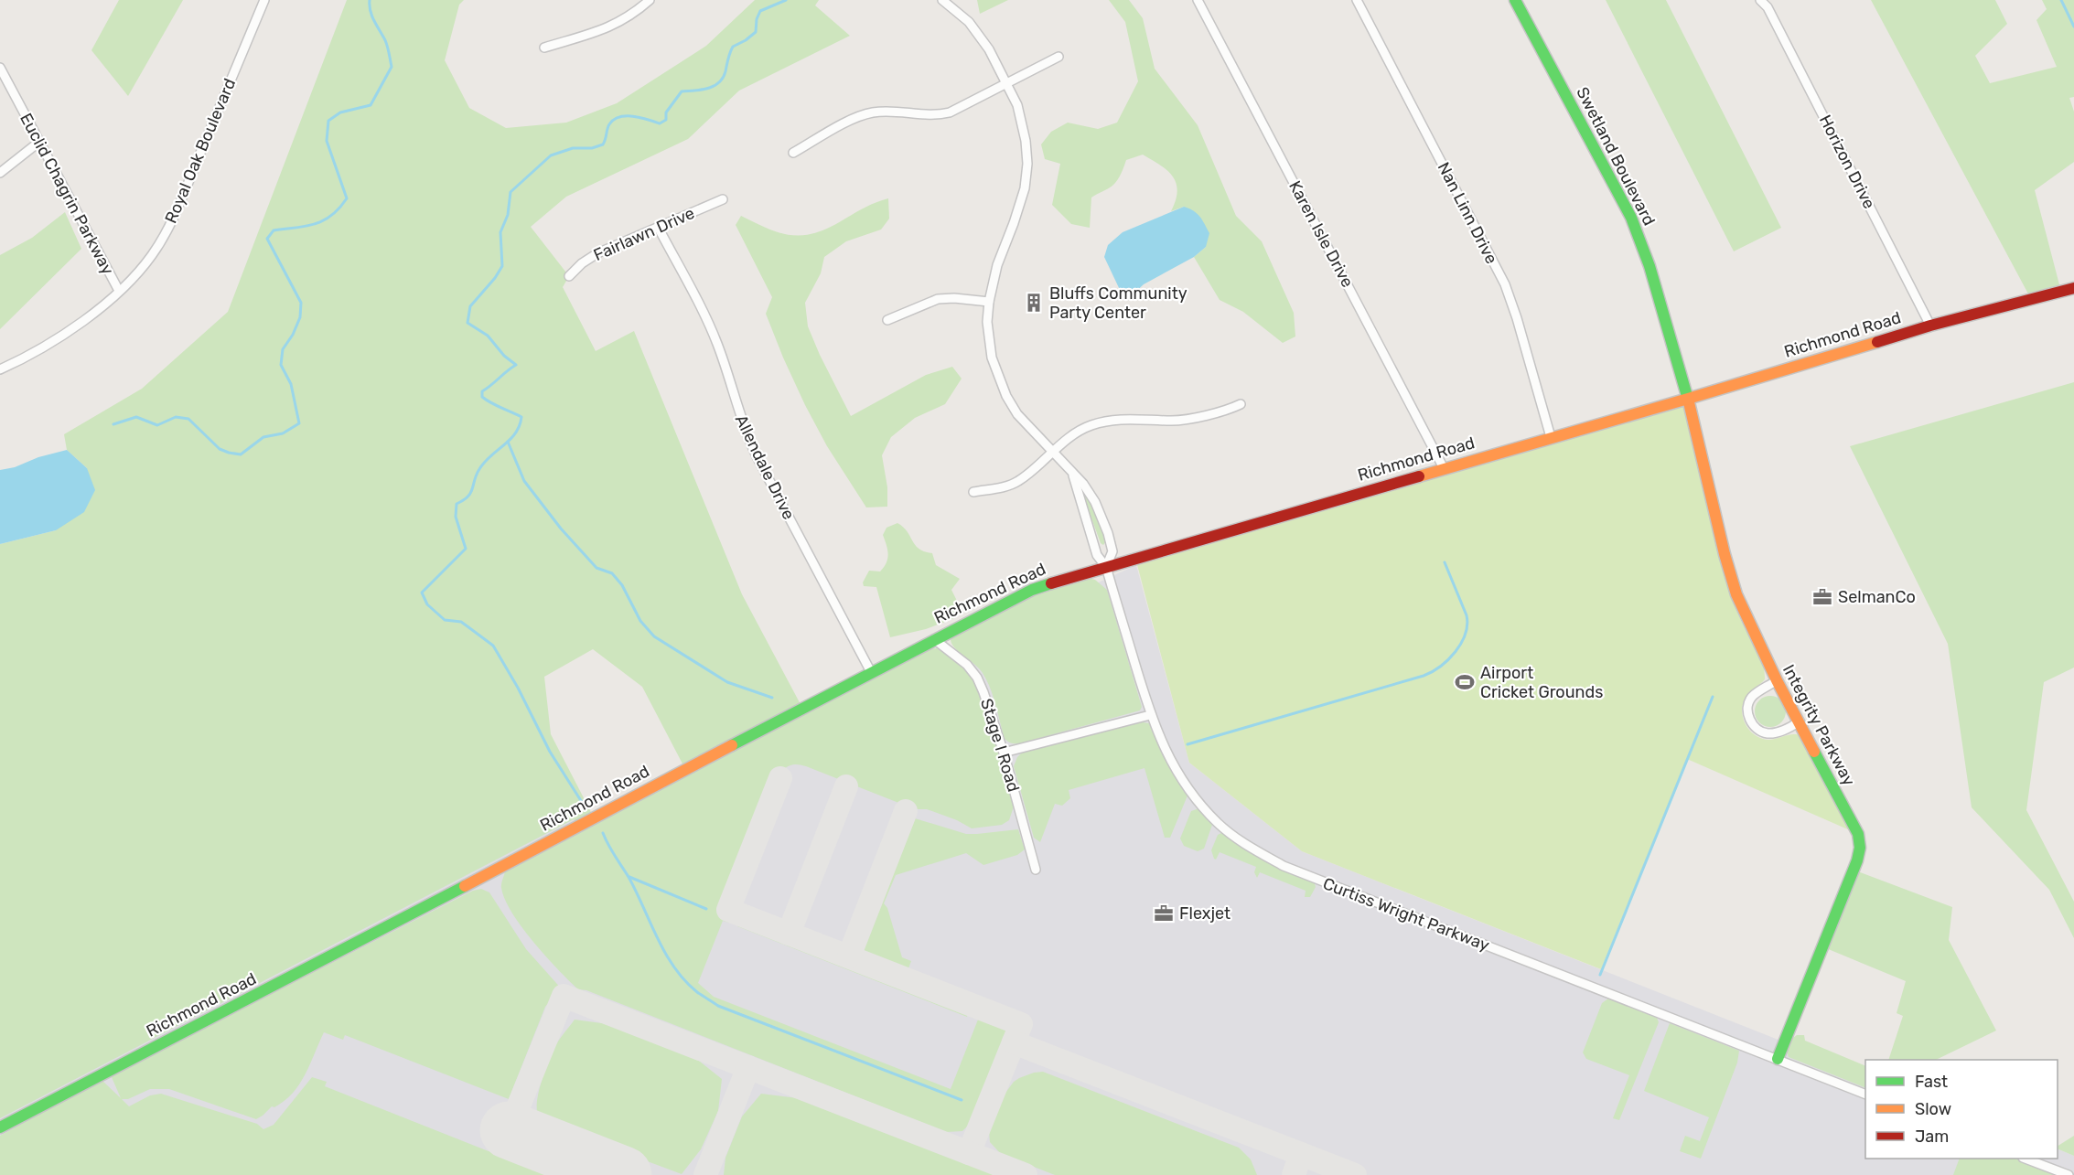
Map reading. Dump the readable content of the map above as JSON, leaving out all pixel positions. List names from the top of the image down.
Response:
{
  "streets": {
    "main road": ["Swetland Boulevard", "Richmond Road", "Integrity Parkway"],
    "street": [
      "Royal Oak Boulevard",
      "Horizon Drive",
      "Euclid Chagrin Parkway",
      "Nan Linn Drive",
      "Fairlawn Drive",
      "Karen Isle Drive",
      "Allendale Drive",
      "Stage I Road",
      "Curtiss Wright Parkway"
    ]
  },
  "crossings": [
    ["Royal Oak Boulevard", "Euclid Chagrin Parkway"],
    ["Swetland Boulevard", "Richmond Road"],
    ["Swetland Boulevard", "Integrity Parkway"],
    ["Horizon Drive", "Richmond Road"],
    ["Nan Linn Drive", "Richmond Road"],
    ["Fairlawn Drive", "Allendale Drive"],
    ["Karen Isle Drive", "Richmond Road"],
    ["Richmond Road", "Allendale Drive"],
    ["Richmond Road", "Integrity Parkway"],
    ["Richmond Road", "Stage I Road"],
    ["Richmond Road", "Curtiss Wright Parkway"],
    ["Integrity Parkway", "Curtiss Wright Parkway"]
  ],
  "places": {
    "building": ["Bluffs Community Party Center"],
    "office": ["SelmanCo", "Flexjet"],
    "sports": ["Airport Cricket Grounds"]
  },
  "legend": ["Fast", "Slow", "Jam"]
}
